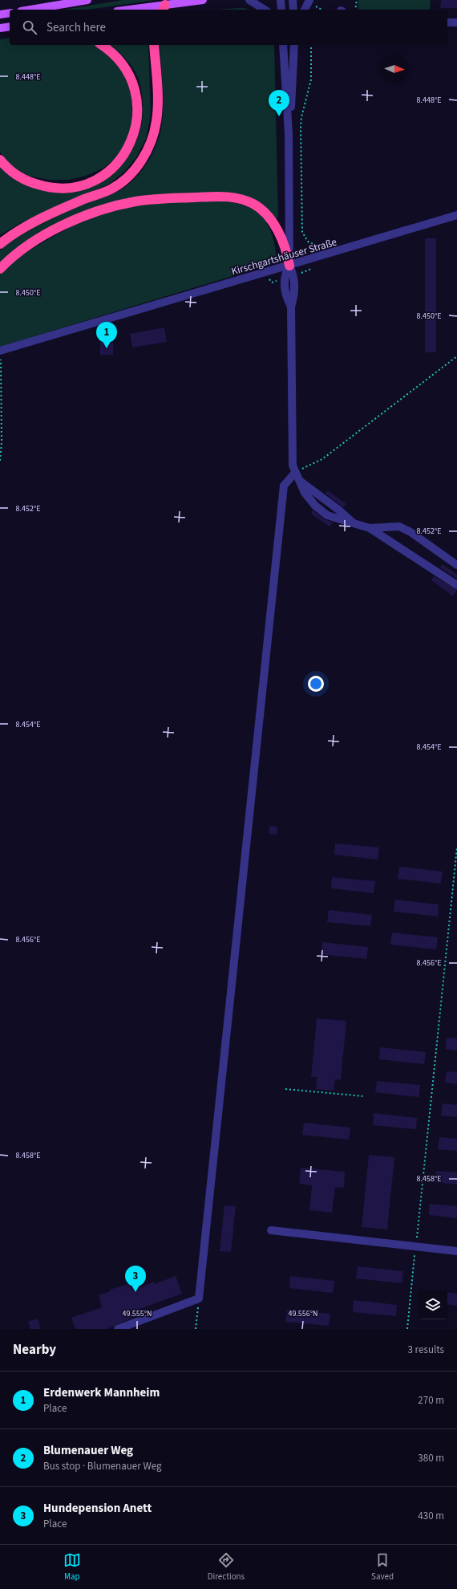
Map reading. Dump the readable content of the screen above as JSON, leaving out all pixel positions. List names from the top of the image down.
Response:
{
  "streets": {
    "street": ["Kirschgartshäuser Straße"]
  },
  "north": "right",
  "page": {
    "search": "Search here",
    "pins": ["2", "1", "3"],
    "heading": ["Nearby", "3 results"],
    "list": [
      {
        "mark": "1",
        "name": "Erdenwerk Mannheim",
        "note": "Place",
        "value": "270 m"
      },
      {
        "mark": "2",
        "name": "Blumenauer Weg",
        "note": "Bus stop · Blumenauer Weg",
        "value": "380 m"
      },
      {
        "mark": "3",
        "name": "Hundepension Anett",
        "note": "Place",
        "value": "430 m"
      }
    ],
    "nav": ["Map", "Directions", "Saved"]
  },
  "coordinates": [
    "8.448°E",
    "8.450°E",
    "8.452°E",
    "8.454°E",
    "8.456°E",
    "8.458°E",
    "49.555°N",
    "49.556°N"
  ]
}
